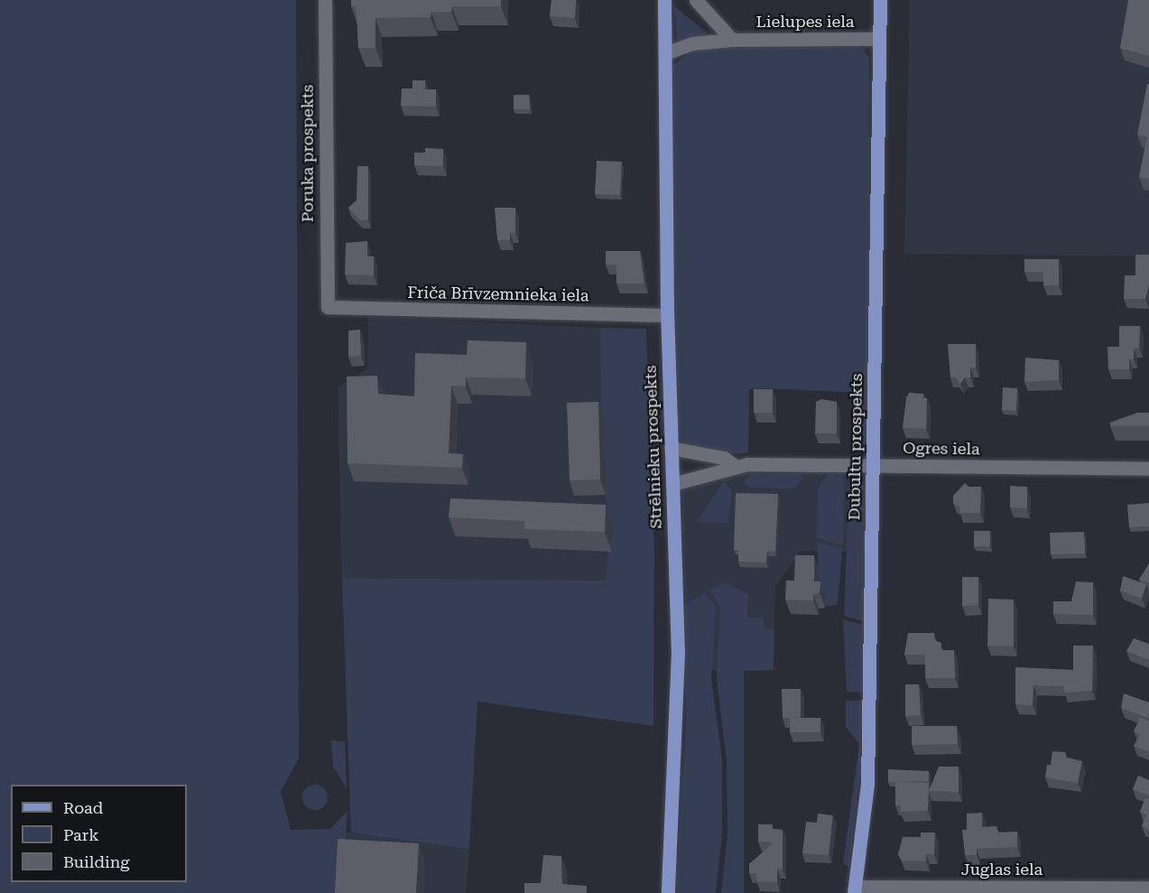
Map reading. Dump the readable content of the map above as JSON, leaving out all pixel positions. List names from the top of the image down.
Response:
{
  "streets": {
    "main road": ["Strēlnieku prospekts", "Dubultu prospekts"],
    "street": [
      "Lielupes iela",
      "Poruka prospekts",
      "Friča Brīvzemnieka iela",
      "Ogres iela",
      "Juglas iela"
    ]
  },
  "crossings": [
    ["Lielupes iela", "Strēlnieku prospekts"],
    ["Lielupes iela", "Dubultu prospekts"],
    ["Poruka prospekts", "Friča Brīvzemnieka iela"],
    ["Friča Brīvzemnieka iela", "Strēlnieku prospekts"],
    ["Strēlnieku prospekts", "Ogres iela"],
    ["Dubultu prospekts", "Ogres iela"],
    ["Dubultu prospekts", "Juglas iela"]
  ],
  "legend": ["Road", "Park", "Building"]
}
